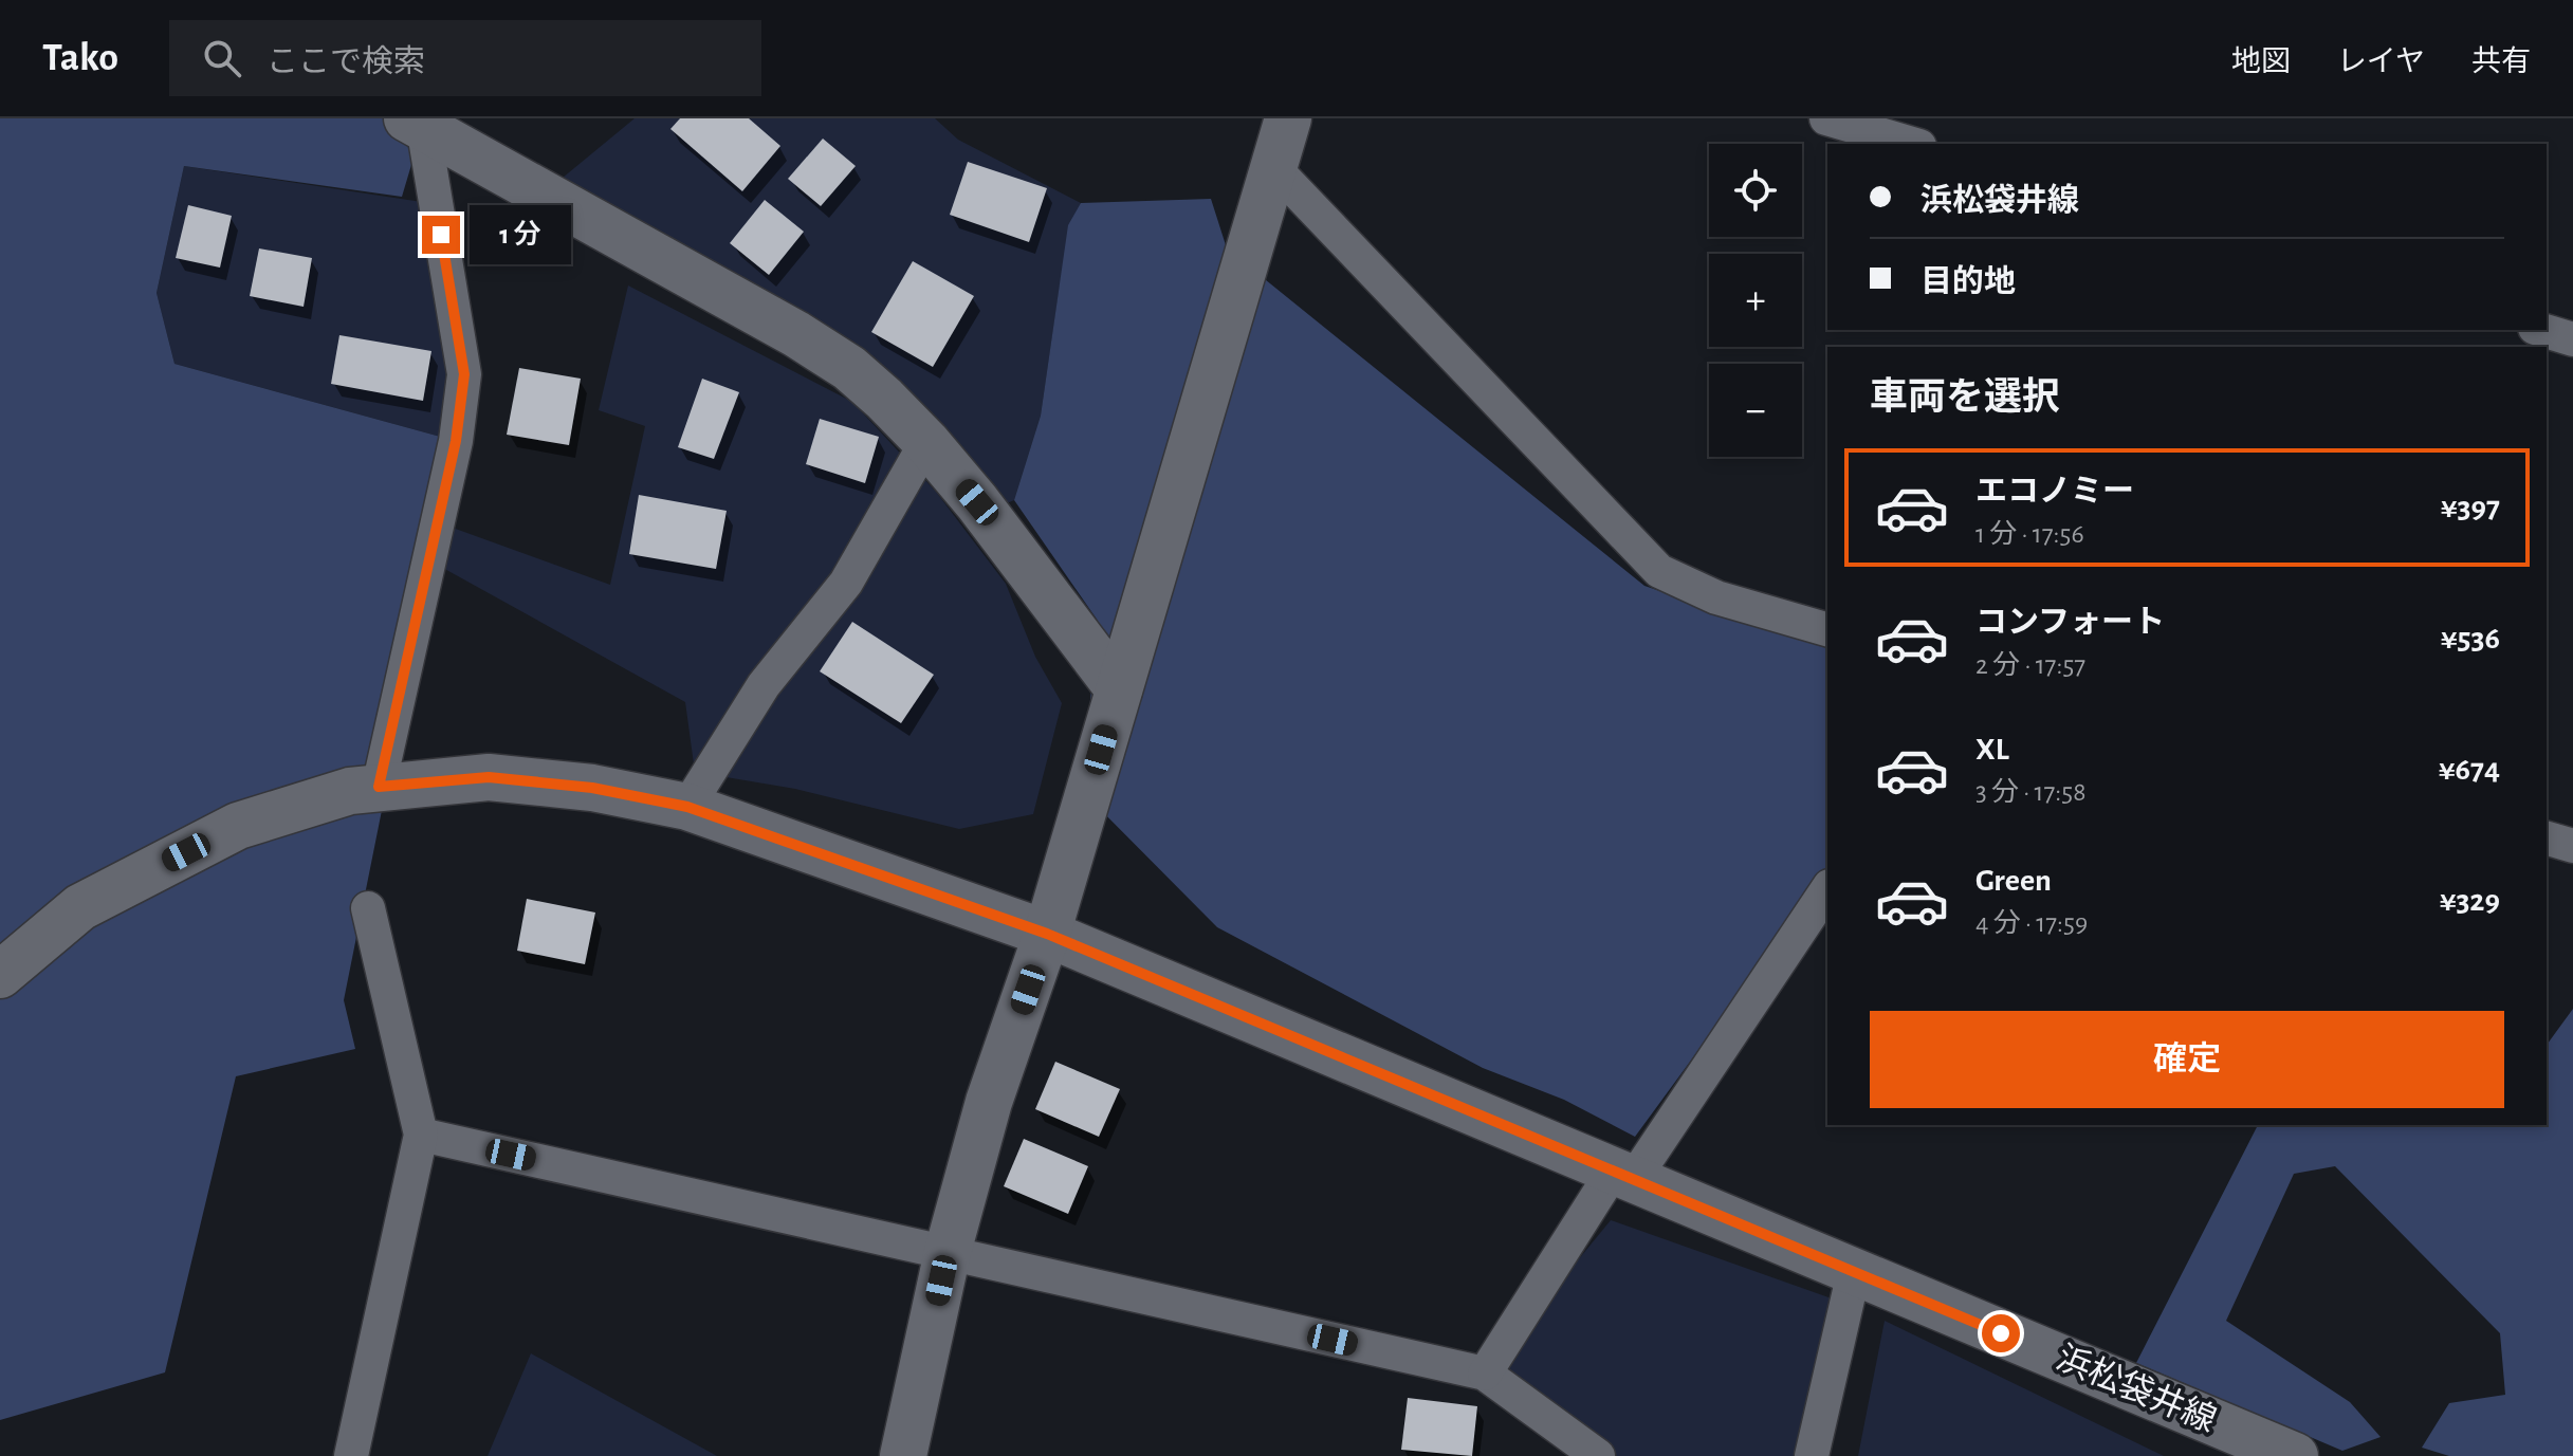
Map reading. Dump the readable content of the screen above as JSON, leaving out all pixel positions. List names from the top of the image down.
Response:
{
  "streets": {
    "main road": ["浜松袋井線"]
  },
  "page": {
    "header": "Tako",
    "search": "ここで検索",
    "nav": ["地図", "レイヤ", "共有"],
    "map_buttons": ["+", "−"],
    "banner": ["浜松袋井線", "目的地"],
    "bubble": "1 分",
    "heading": "車両を選択",
    "list": [
      {
        "name": "エコノミー",
        "note": "1 分 · 17:56",
        "value": "¥397"
      },
      {
        "name": "コンフォート",
        "note": "2 分 · 17:57",
        "value": "¥536"
      },
      {
        "name": "XL",
        "note": "3 分 · 17:58",
        "value": "¥674"
      },
      {
        "name": "Green",
        "note": "4 分 · 17:59",
        "value": "¥329"
      }
    ],
    "buttons": "確定"
  }
}
